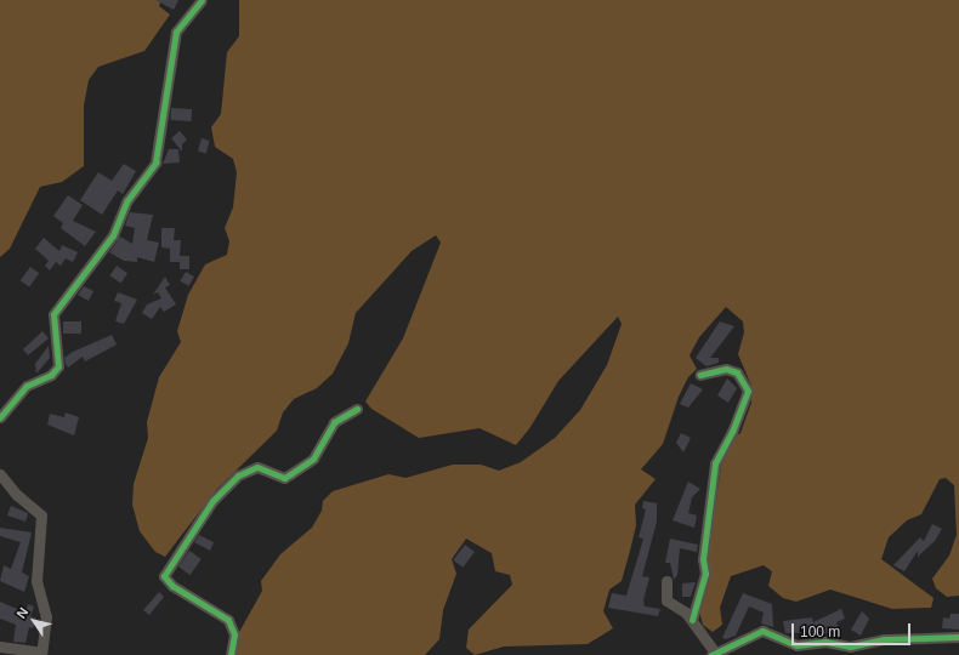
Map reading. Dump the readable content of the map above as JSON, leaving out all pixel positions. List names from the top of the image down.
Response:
{
  "scale_bar": "100 m",
  "north": "top left"
}
